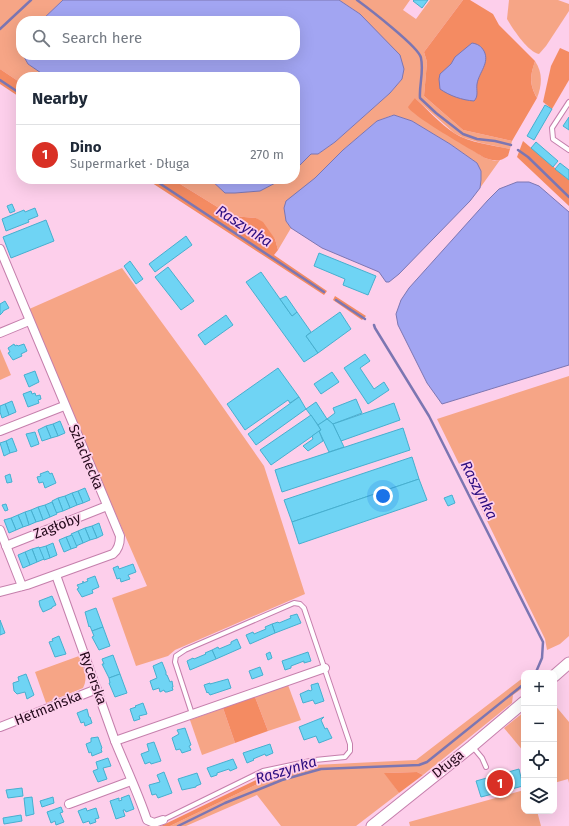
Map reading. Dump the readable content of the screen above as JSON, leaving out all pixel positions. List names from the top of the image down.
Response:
{
  "streets": {
    "street": [
      "Szlachecka",
      "Zagłoby",
      "Rycerska",
      "Hetmańska",
      "Długa"
    ]
  },
  "crossings": [
    ["Szlachecka", "Zagłoby"],
    ["Szlachecka", "Rycerska"],
    ["Rycerska", "Hetmańska"]
  ],
  "water": ["Raszynka"],
  "page": {
    "search": "Search here",
    "heading": "Nearby",
    "list": [
      {
        "mark": "1",
        "name": "Dino",
        "note": "Supermarket · Długa",
        "value": "270 m"
      }
    ],
    "map_buttons": ["+", "−"],
    "pins": "1"
  }
}
